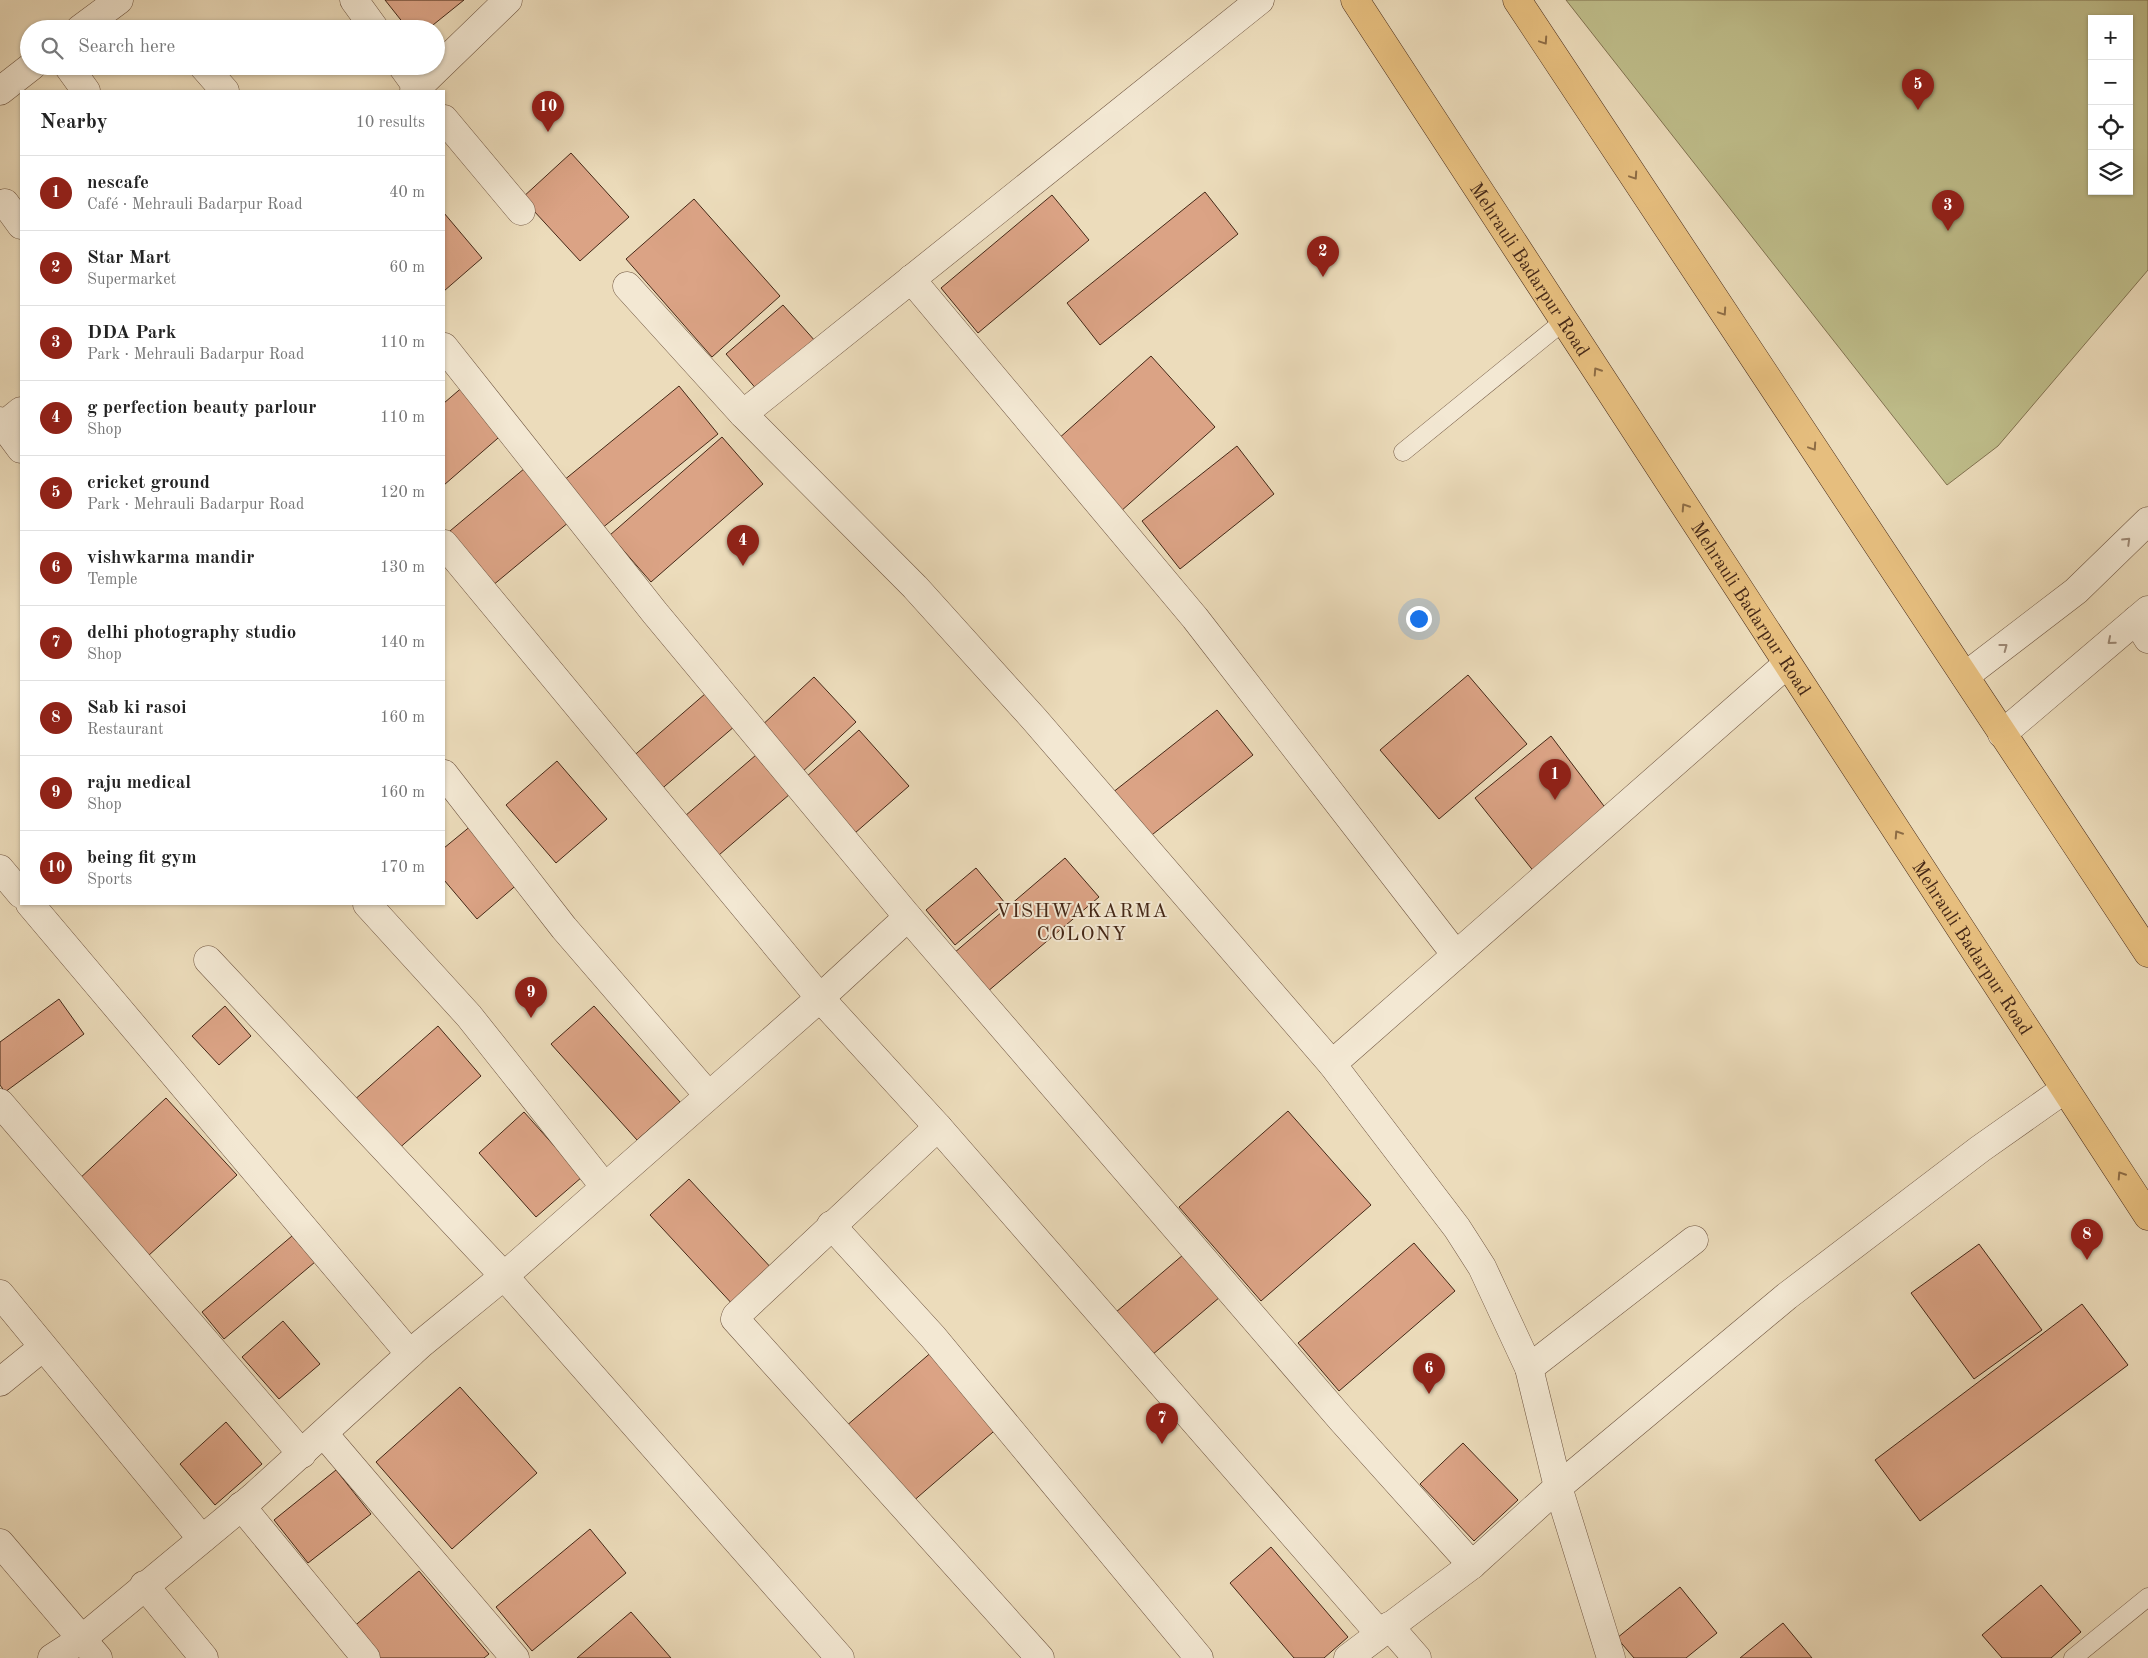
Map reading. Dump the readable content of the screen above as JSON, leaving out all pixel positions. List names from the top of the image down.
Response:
{
  "streets": {
    "main road": ["Mehrauli Badarpur Road"]
  },
  "districts": ["VISHWAKARMA COLONY"],
  "page": {
    "map_buttons": ["+", "−"],
    "search": "Search here",
    "pins": [
      "5",
      "10",
      "3",
      "2",
      "4",
      "1",
      "9",
      "8",
      "6",
      "7"
    ],
    "heading": ["Nearby", "10 results"],
    "list": [
      {
        "mark": "1",
        "name": "nescafe",
        "note": "Café · Mehrauli Badarpur Road",
        "value": "40 m"
      },
      {
        "mark": "2",
        "name": "Star Mart",
        "note": "Supermarket",
        "value": "60 m"
      },
      {
        "mark": "3",
        "name": "DDA Park",
        "note": "Park · Mehrauli Badarpur Road",
        "value": "110 m"
      },
      {
        "mark": "4",
        "name": "g perfection beauty parlour",
        "note": "Shop",
        "value": "110 m"
      },
      {
        "mark": "5",
        "name": "cricket ground",
        "note": "Park · Mehrauli Badarpur Road",
        "value": "120 m"
      },
      {
        "mark": "6",
        "name": "vishwkarma mandir",
        "note": "Temple",
        "value": "130 m"
      },
      {
        "mark": "7",
        "name": "delhi photography studio",
        "note": "Shop",
        "value": "140 m"
      },
      {
        "mark": "8",
        "name": "Sab ki rasoi",
        "note": "Restaurant",
        "value": "160 m"
      },
      {
        "mark": "9",
        "name": "raju medical",
        "note": "Shop",
        "value": "160 m"
      },
      {
        "mark": "10",
        "name": "being fit gym",
        "note": "Sports",
        "value": "170 m"
      }
    ]
  }
}
